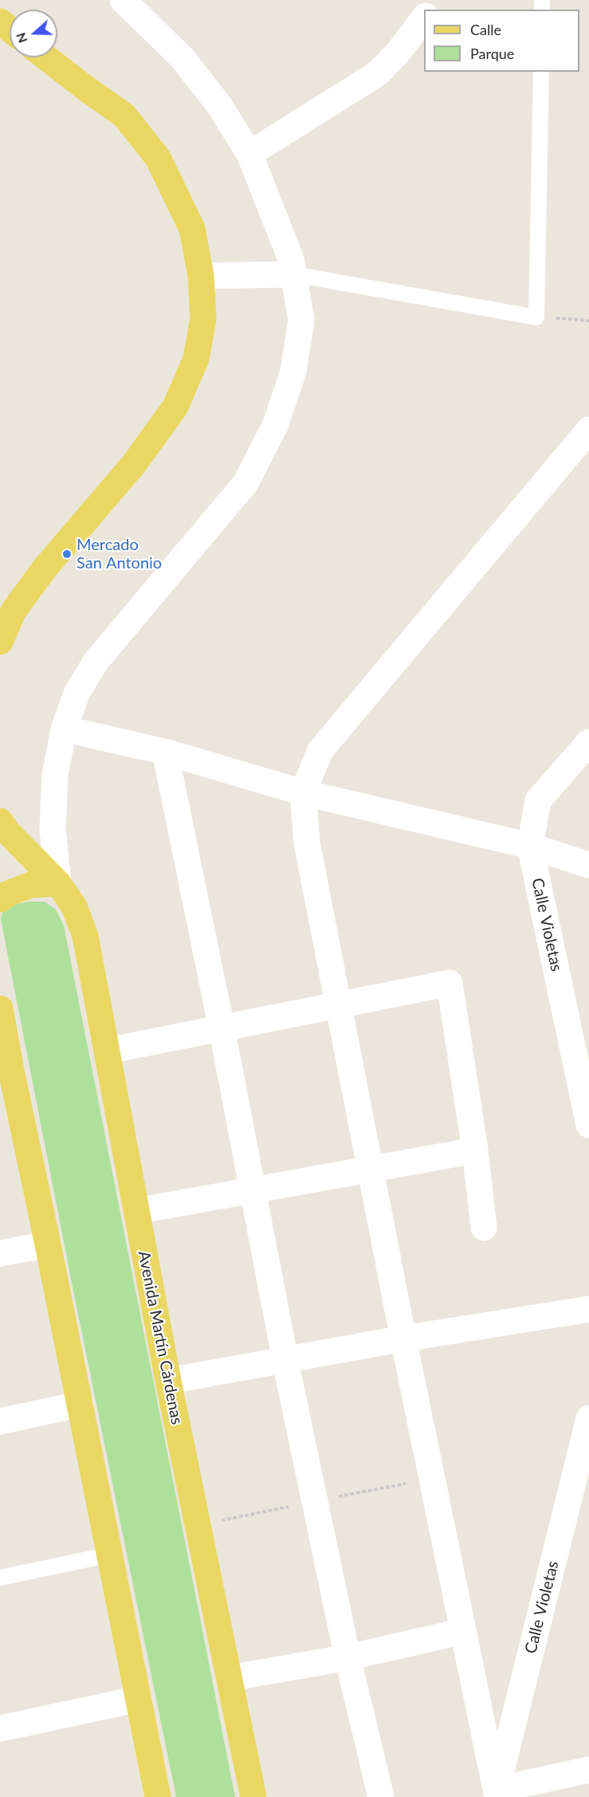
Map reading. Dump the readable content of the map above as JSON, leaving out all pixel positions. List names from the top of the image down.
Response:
{
  "streets": {
    "main road": ["Avenida Martín Cárdenas"],
    "street": ["Calle Violetas"]
  },
  "places": ["Mercado San Antonio"],
  "legend": ["Calle", "Parque"],
  "north": "left"
}
